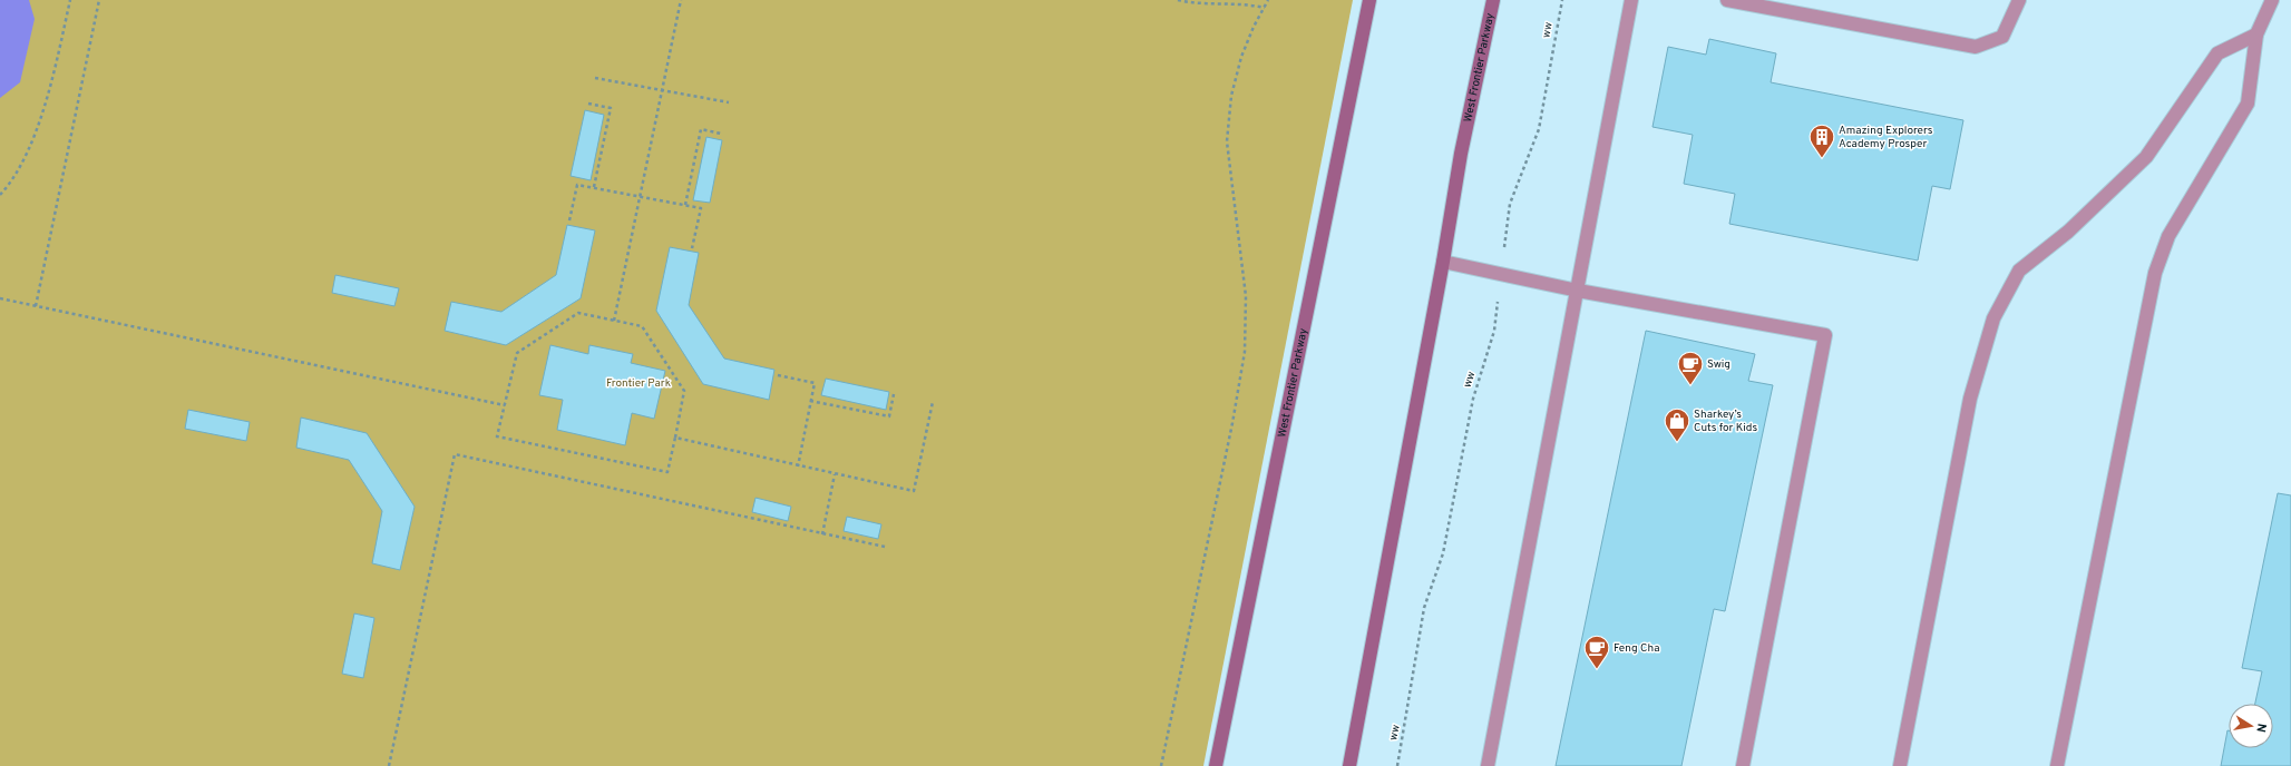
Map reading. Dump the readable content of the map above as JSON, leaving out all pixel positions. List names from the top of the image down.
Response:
{
  "streets": {
    "street": ["West Frontier Parkway"],
    "path": ["ww"]
  },
  "parks": ["Frontier Park"],
  "places": {
    "building": ["Amazing Explorers Academy Prosper"],
    "cafe": ["Swig", "Feng Cha"],
    "shop": ["Sharkey’s Cuts for Kids"]
  },
  "north": "right"
}
